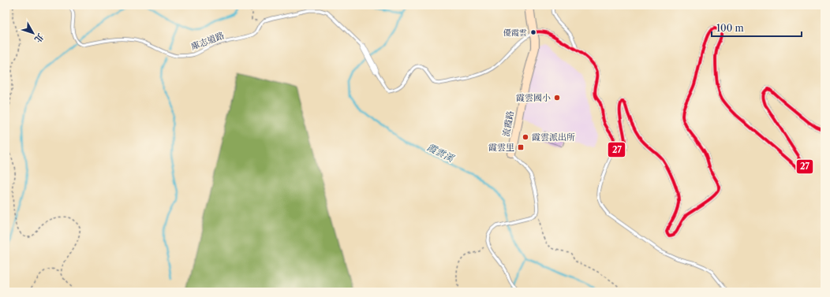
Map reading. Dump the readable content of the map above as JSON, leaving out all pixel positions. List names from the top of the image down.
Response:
{
  "streets": {
    "street": ["流霞路"],
    "lane": ["庫志道路"]
  },
  "water": ["霞雲溪"],
  "places": {
    "other": ["優霞雲", "霞雲國小", "霞雲派出所"],
    "transit": ["霞雲里"]
  },
  "lines": ["transit line 27"],
  "scale_bar": "100 m",
  "north": "bottom right"
}
